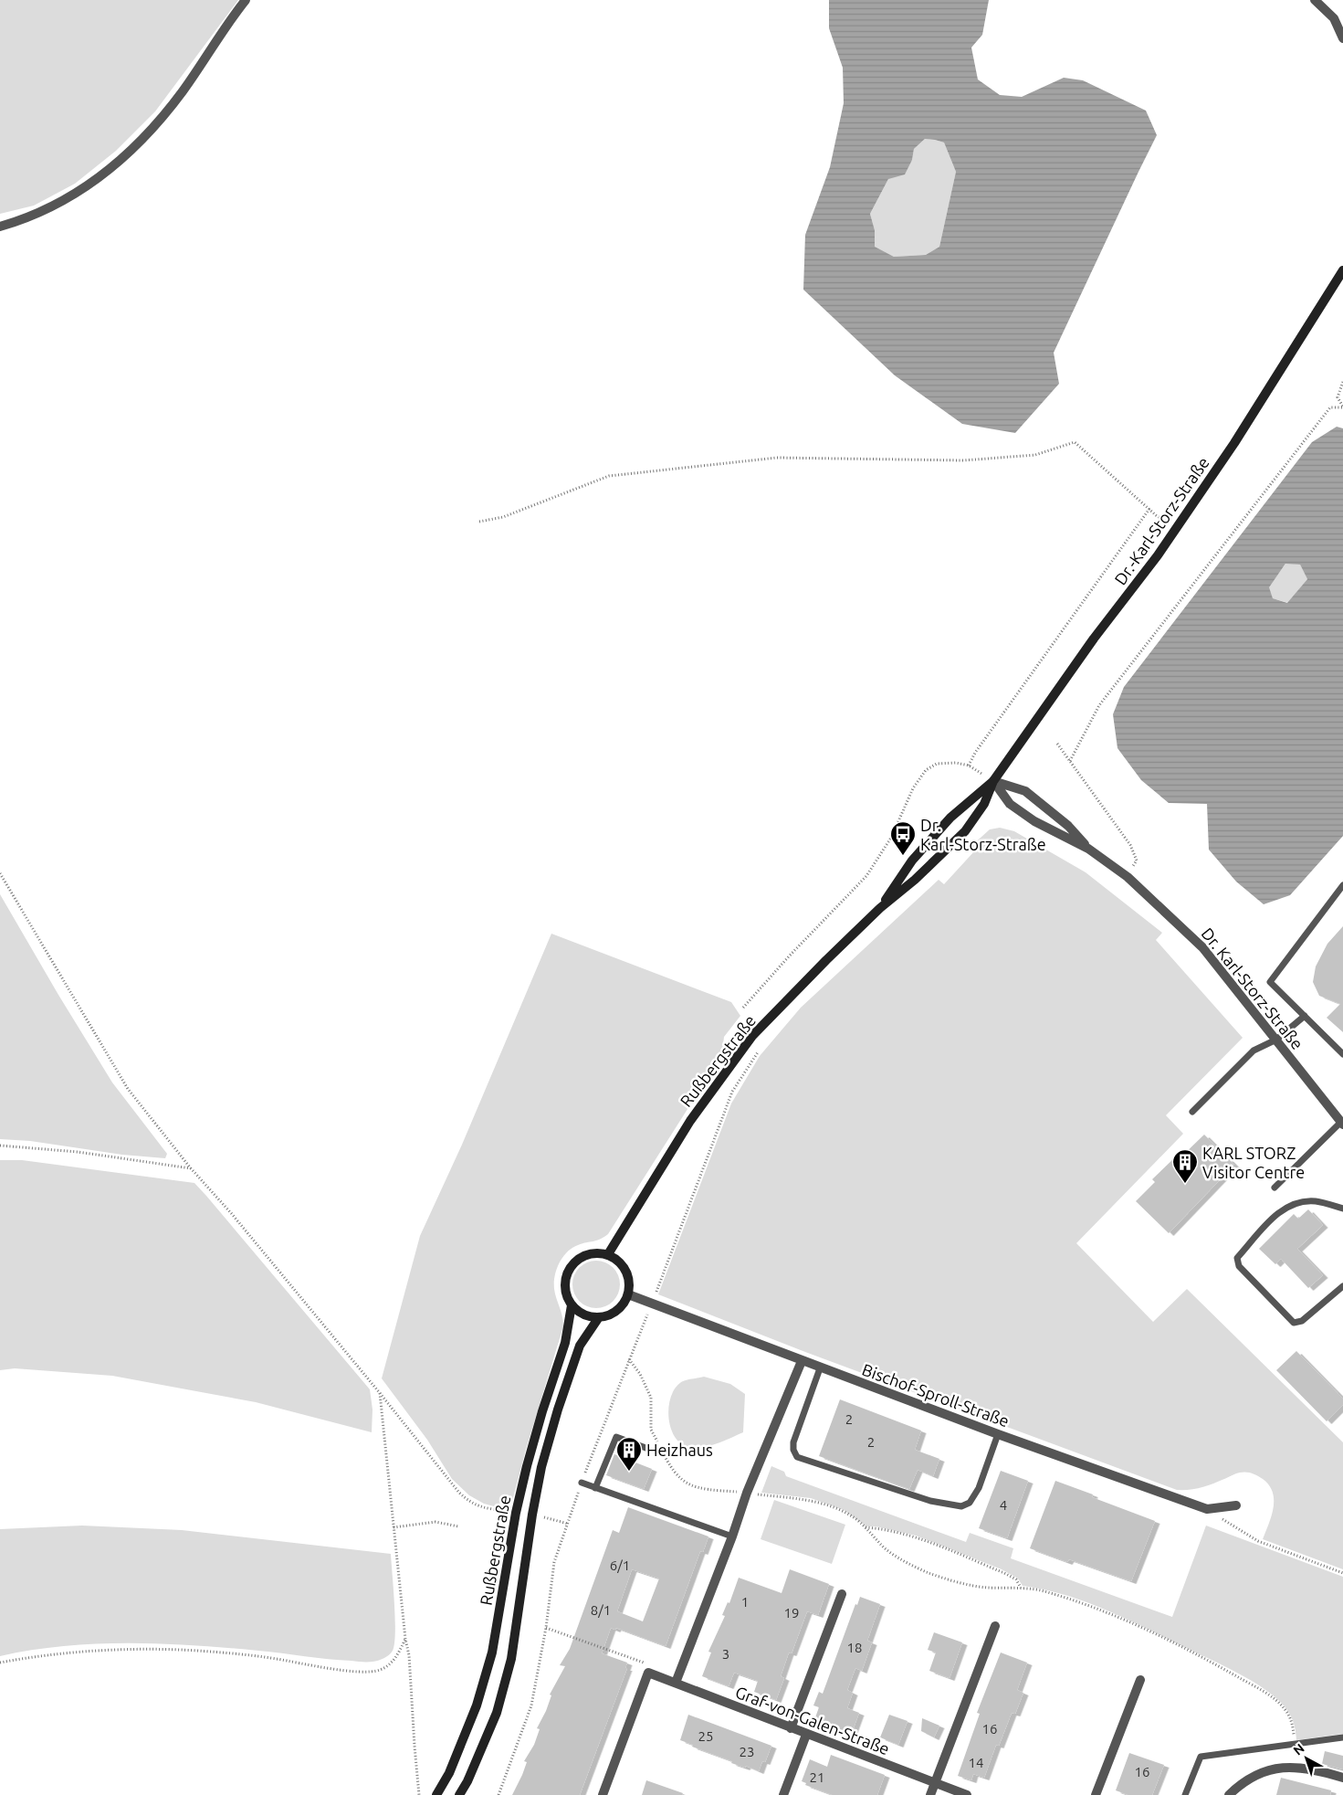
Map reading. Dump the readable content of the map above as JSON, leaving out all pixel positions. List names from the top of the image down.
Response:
{
  "streets": {
    "street": [
      "Dr.-Karl-Storz-Straße",
      "Dr. Karl-Storz-Straße",
      "Rußbergstraße",
      "Bischof-Sproll-Straße",
      "Graf-von-Galen-Straße"
    ]
  },
  "crossings": [
    ["Dr.-Karl-Storz-Straße", "Dr. Karl-Storz-Straße"],
    ["Dr.-Karl-Storz-Straße", "Rußbergstraße"],
    ["Dr. Karl-Storz-Straße", "Rußbergstraße"],
    ["Rußbergstraße", "Bischof-Sproll-Straße"]
  ],
  "places": {
    "bus stop": ["Dr. Karl-Storz-Straße"],
    "building": ["KARL STORZ Visitor Centre", "Heizhaus"]
  },
  "house_numbers": [
    "2",
    "2",
    "4",
    "6/1",
    "1",
    "8/1",
    "19",
    "18",
    "3",
    "16",
    "25",
    "23",
    "14",
    "16",
    "21"
  ],
  "north": "top left"
}
